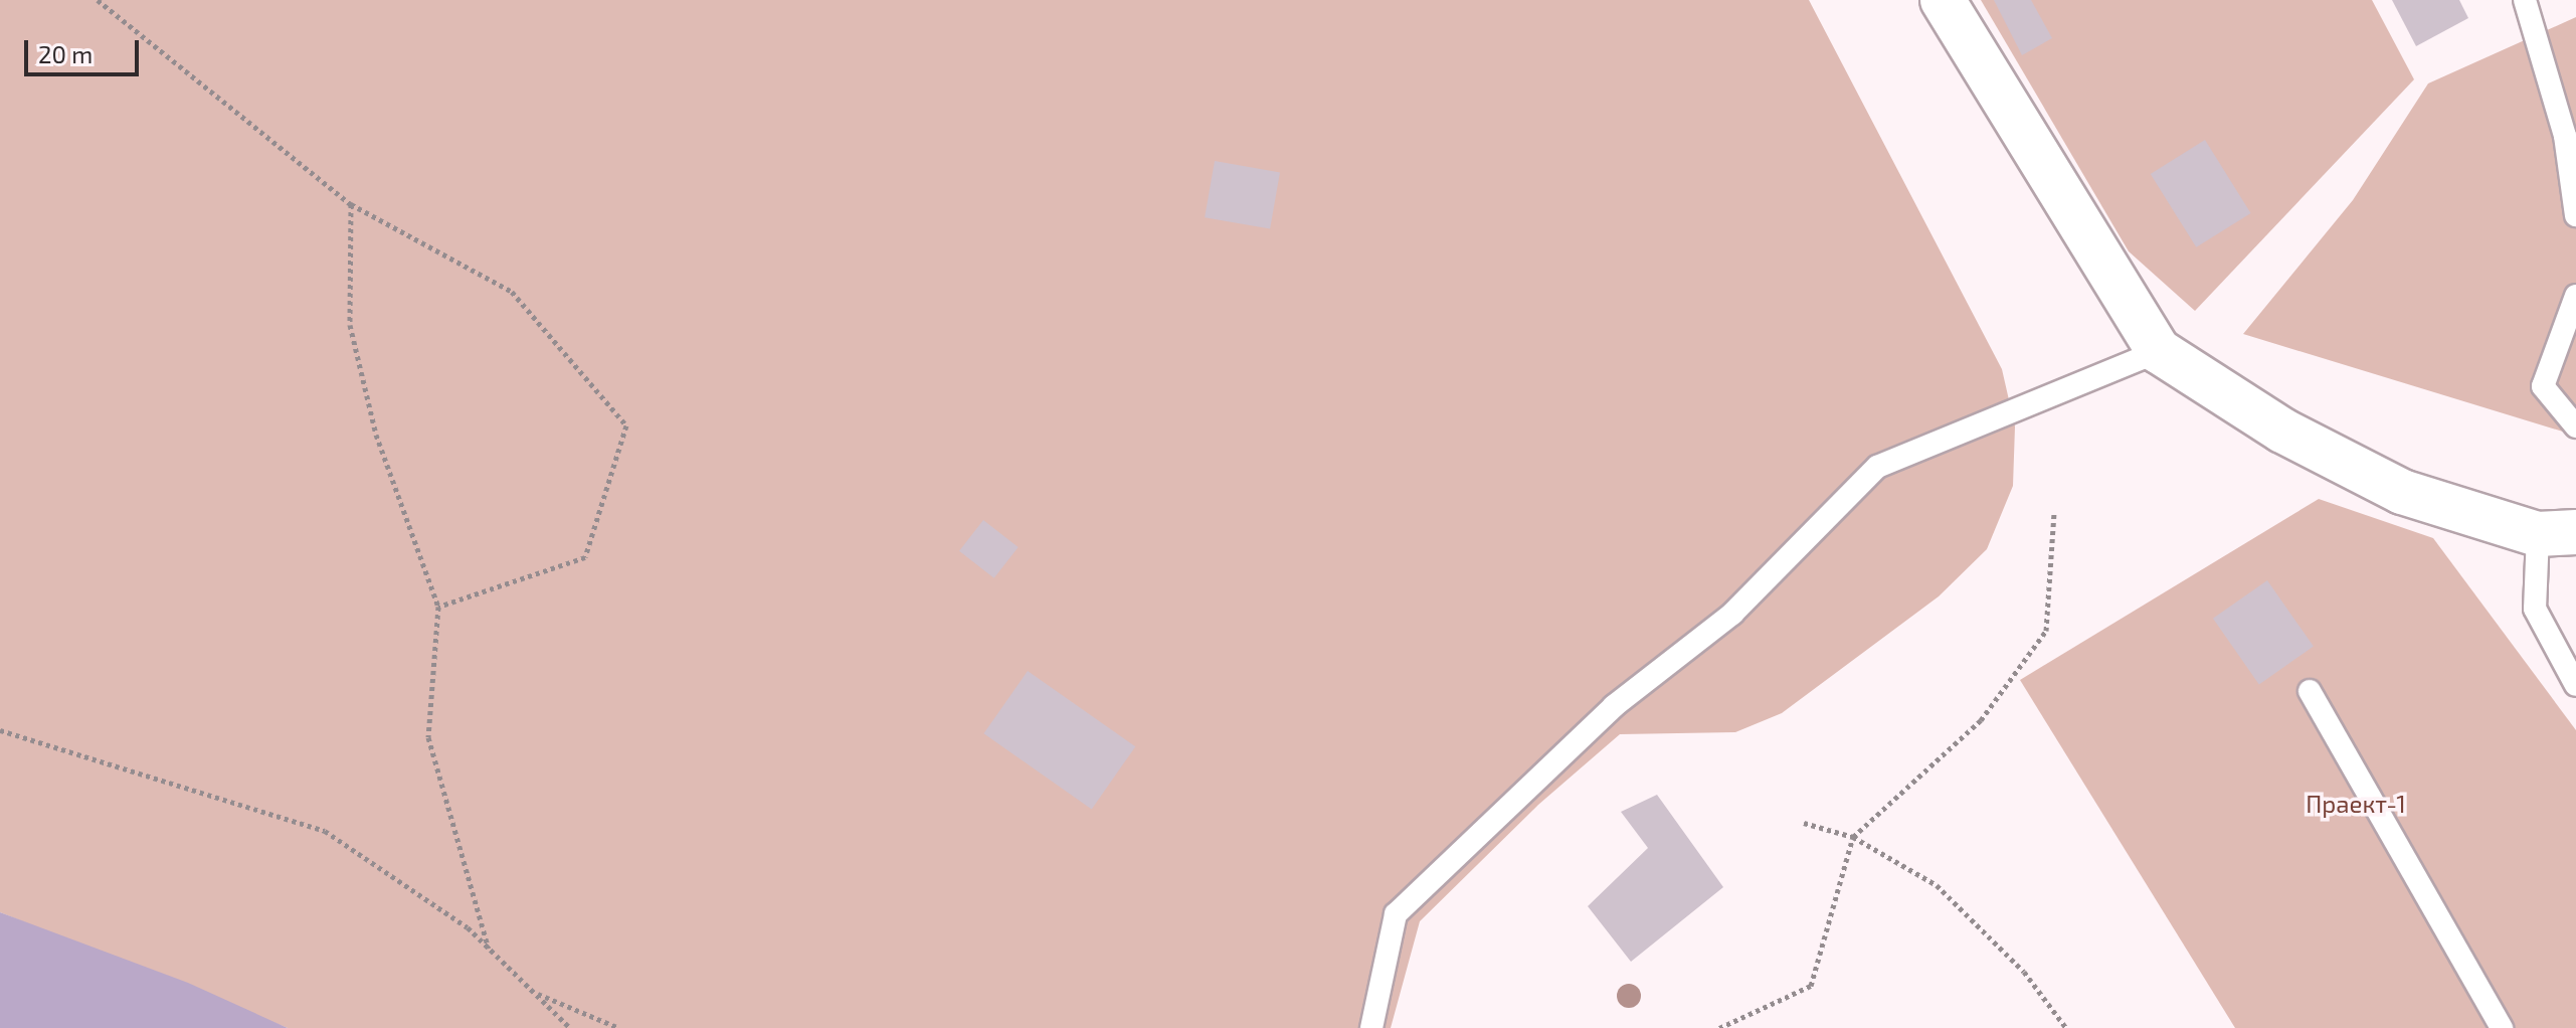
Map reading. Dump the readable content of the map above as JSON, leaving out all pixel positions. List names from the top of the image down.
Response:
{
  "parks": ["Праект-1"],
  "scale_bar": "20 m"
}
